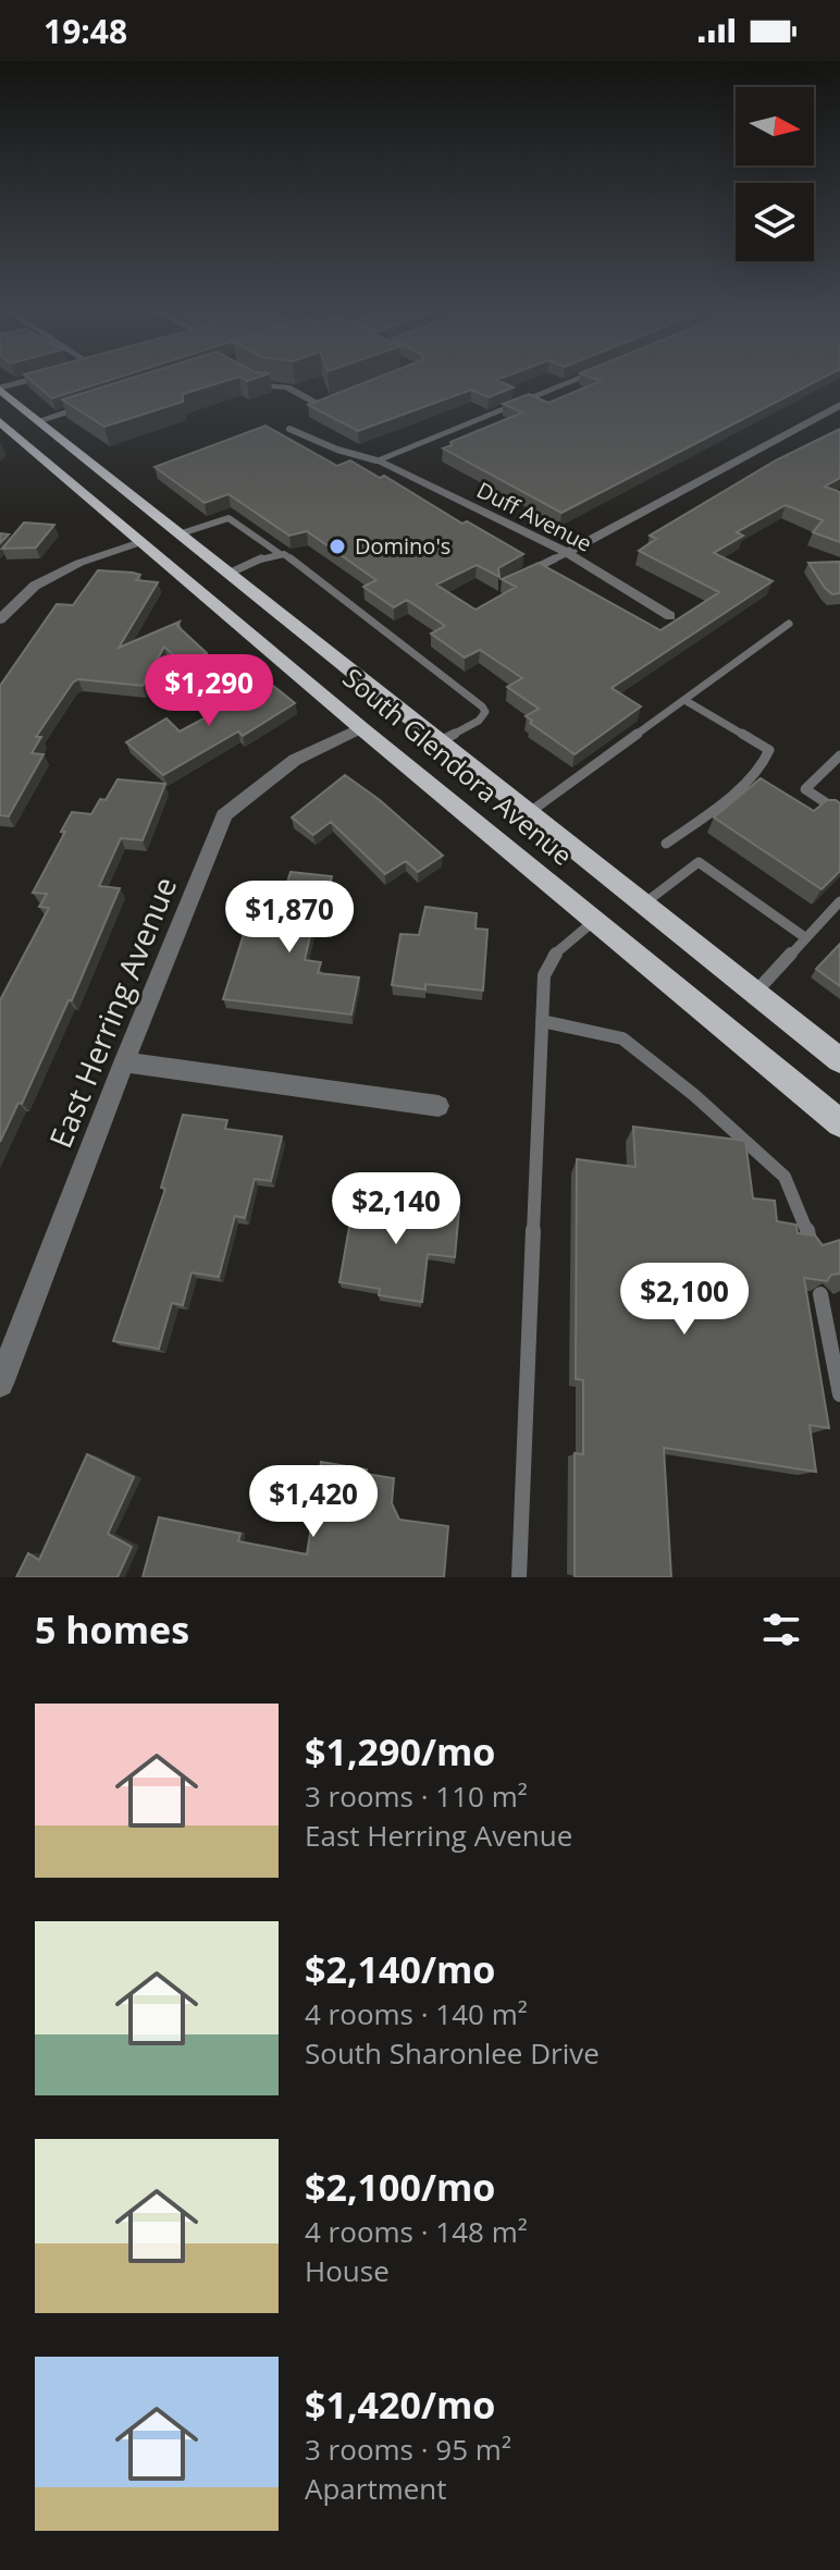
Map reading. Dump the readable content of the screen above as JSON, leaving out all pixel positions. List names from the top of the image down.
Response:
{
  "streets": {
    "main road": ["South Glendora Avenue"],
    "street": ["Duff Avenue", "East Herring Avenue"]
  },
  "crossings": [
    ["South Glendora Avenue", "East Herring Avenue"]
  ],
  "places": ["Domino's"],
  "north": "right",
  "page": {
    "status": "19:48",
    "price": [
      "$1,290",
      "$1,870",
      "$2,140",
      "$2,100",
      "$1,420"
    ],
    "heading": "5 homes",
    "list": [
      {
        "name": "$1,290/mo",
        "note": "3 rooms · 110 m² · East Herring Avenue"
      },
      {
        "name": "$2,140/mo",
        "note": "4 rooms · 140 m² · South Sharonlee Drive"
      },
      {
        "name": "$2,100/mo",
        "note": "4 rooms · 148 m² · House"
      },
      {
        "name": "$1,420/mo",
        "note": "3 rooms · 95 m² · Apartment"
      }
    ]
  }
}
